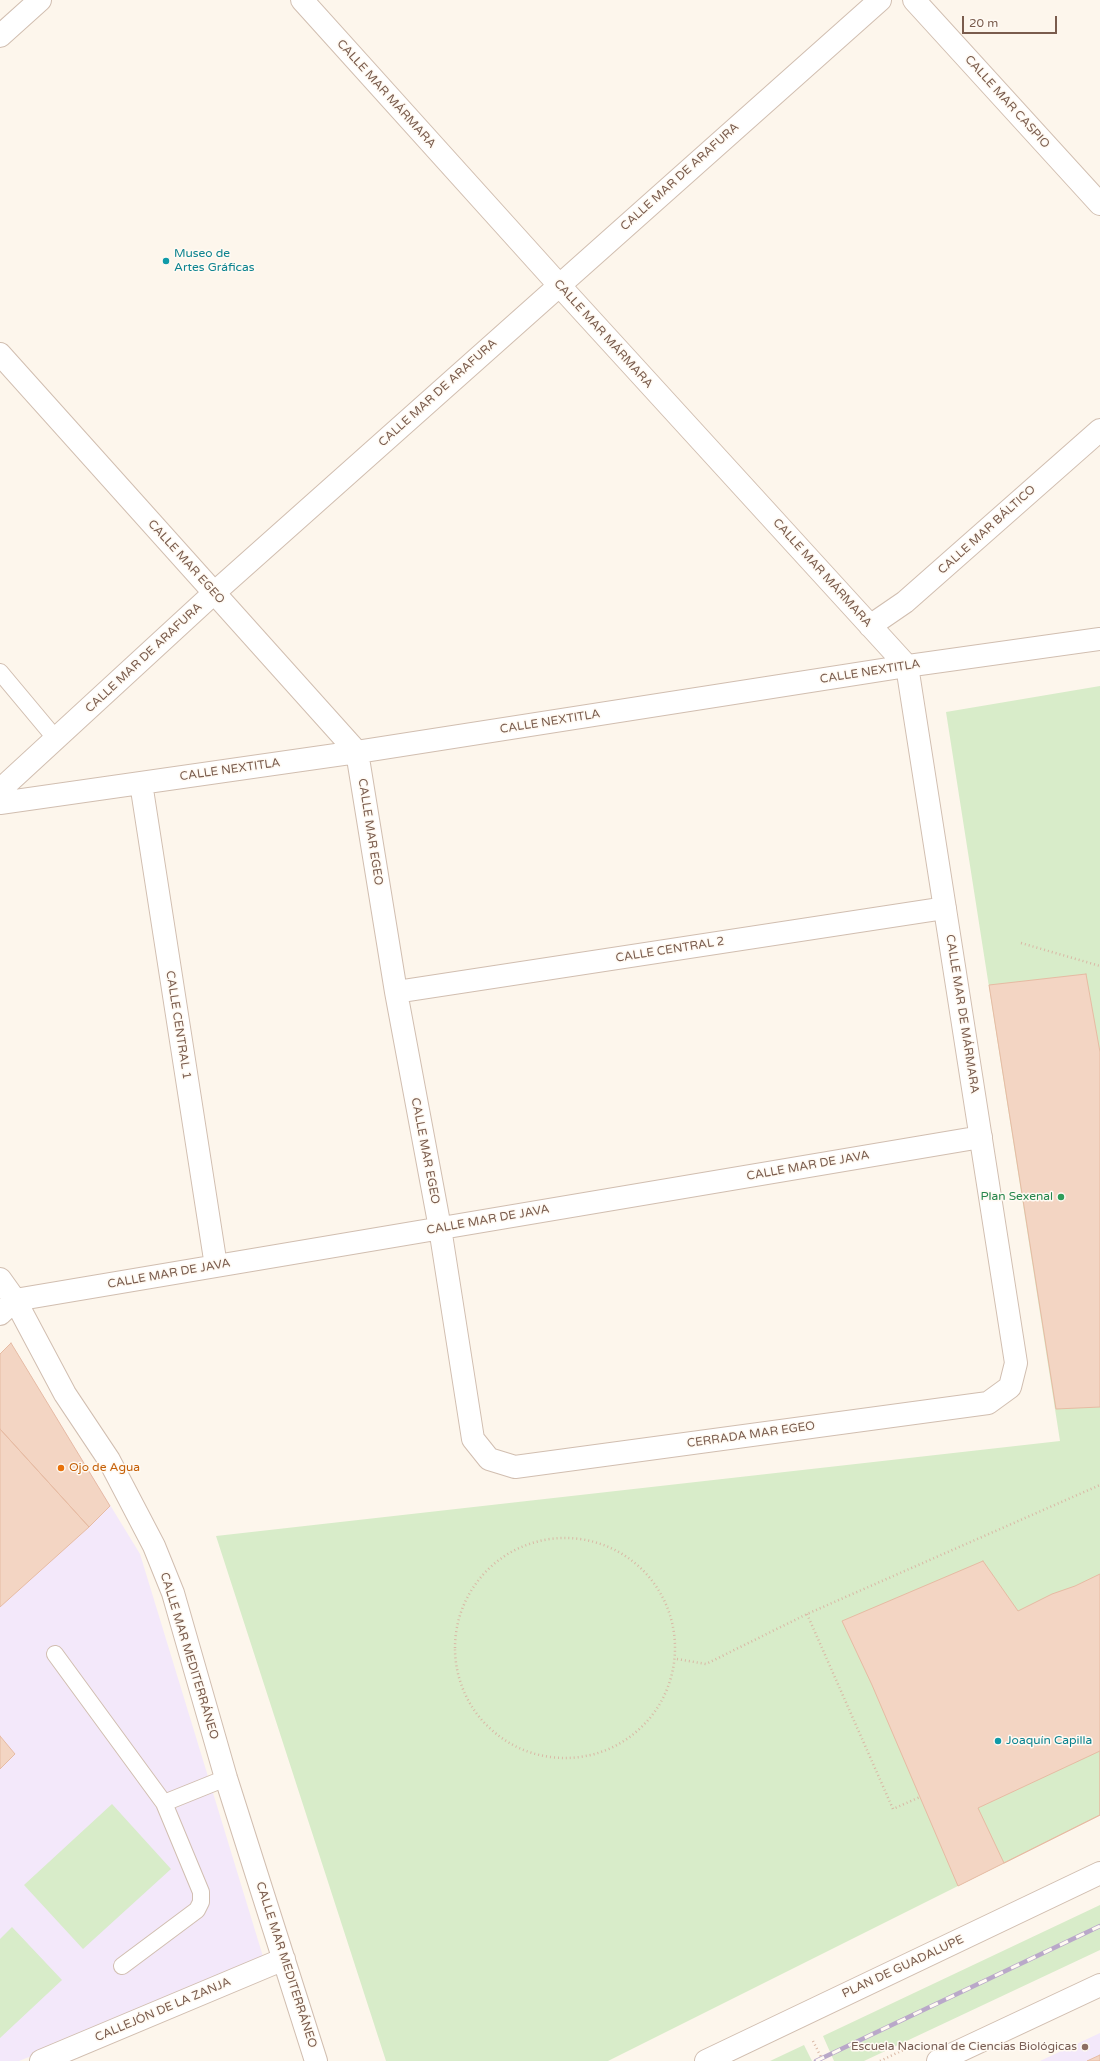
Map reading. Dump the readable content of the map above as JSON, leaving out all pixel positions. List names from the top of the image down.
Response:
{
  "streets": {
    "street": [
      "CALLE MAR MÁRMARA",
      "CALLE MAR CASPIO",
      "CALLE MAR DE ARAFURA",
      "CALLE MAR BÁLTICO",
      "CALLE MAR EGEO",
      "CALLE NEXTITLA",
      "CALLE CENTRAL 2",
      "CALLE MAR DE MÁRMARA",
      "CALLE CENTRAL 1",
      "CALLE MAR DE JAVA",
      "CERRADA MAR EGEO",
      "CALLE MAR MEDITERRÁNEO",
      "PLAN DE GUADALUPE",
      "CALLEJÓN DE LA ZANJA"
    ]
  },
  "crossings": [
    ["CALLE MAR MÁRMARA", "CALLE MAR DE ARAFURA"],
    ["CALLE MAR MÁRMARA", "CALLE MAR BÁLTICO"],
    ["CALLE MAR MÁRMARA", "CALLE NEXTITLA"],
    ["CALLE MAR MÁRMARA", "CALLE MAR DE MÁRMARA"],
    ["CALLE MAR DE ARAFURA", "CALLE MAR EGEO"],
    ["CALLE MAR EGEO", "CALLE NEXTITLA"],
    ["CALLE MAR EGEO", "CALLE CENTRAL 2"],
    ["CALLE MAR EGEO", "CALLE MAR DE JAVA"],
    ["CALLE MAR EGEO", "CERRADA MAR EGEO"],
    ["CALLE NEXTITLA", "CALLE MAR DE MÁRMARA"],
    ["CALLE NEXTITLA", "CALLE CENTRAL 1"],
    ["CALLE CENTRAL 2", "CALLE MAR DE MÁRMARA"],
    ["CALLE MAR DE MÁRMARA", "CALLE MAR DE JAVA"],
    ["CALLE MAR DE MÁRMARA", "CERRADA MAR EGEO"],
    ["CALLE CENTRAL 1", "CALLE MAR DE JAVA"],
    ["CALLE MAR DE JAVA", "CALLE MAR MEDITERRÁNEO"],
    ["CALLE MAR MEDITERRÁNEO", "CALLEJÓN DE LA ZANJA"]
  ],
  "places": [
    "Museo de Artes Gráficas",
    "Plan Sexenal",
    "Ojo de Agua",
    "Joaquín Capilla",
    "Escuela Nacional de Ciencias Biológicas"
  ],
  "scale_bar": "20 m"
}
